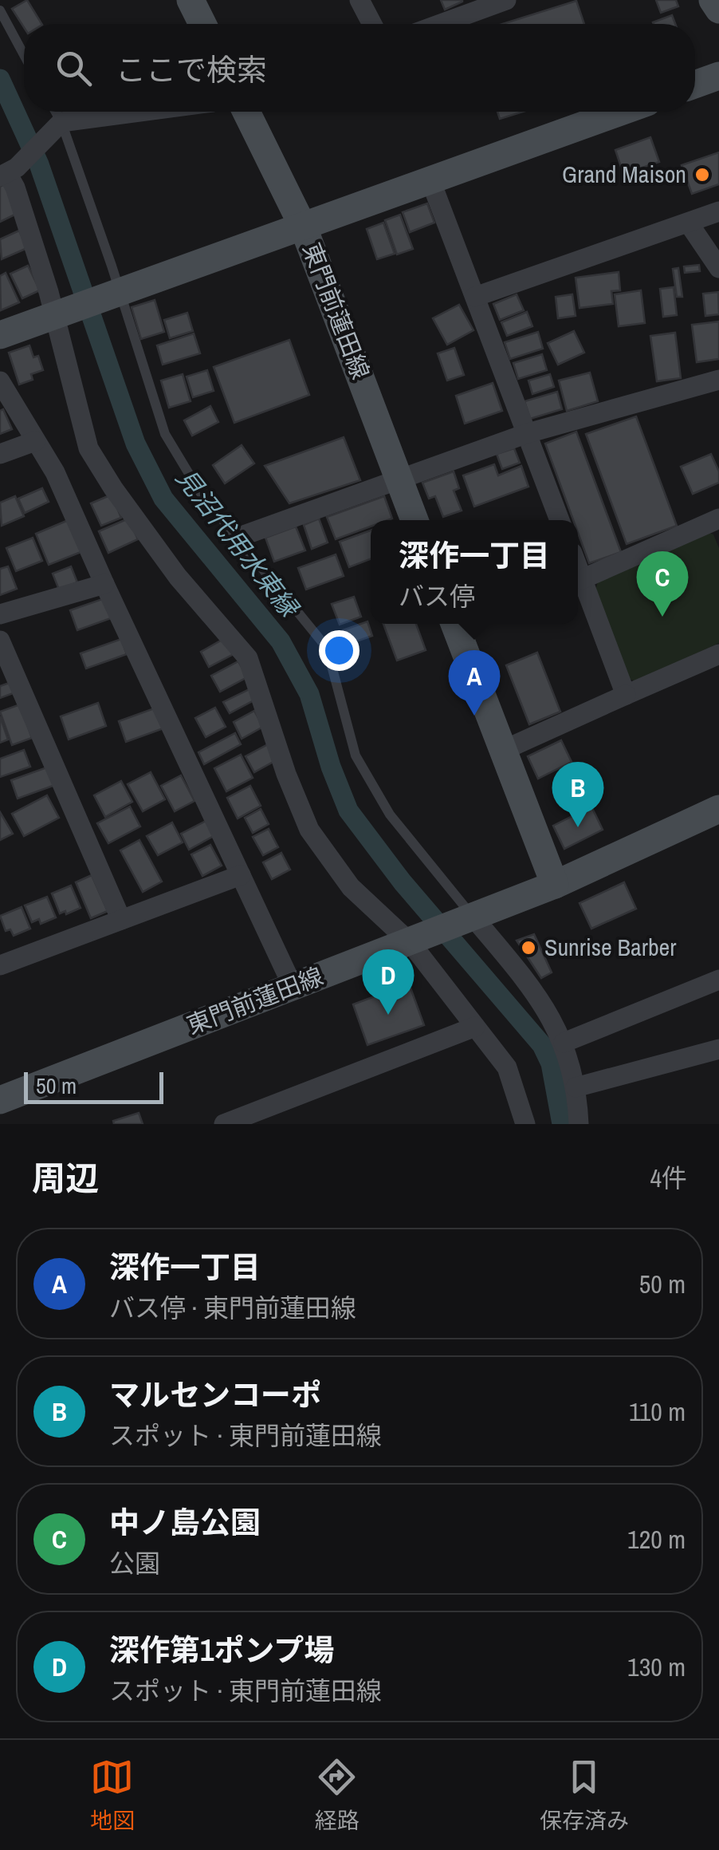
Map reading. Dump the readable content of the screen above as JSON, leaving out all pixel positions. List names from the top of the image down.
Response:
{
  "streets": {
    "main road": ["東門前蓮田線"]
  },
  "water": ["見沼代用水東縁"],
  "places": ["Grand Maison", "Sunrise Barber"],
  "scale_bar": "50 m",
  "page": {
    "search": "ここで検索",
    "popup": ["深作一丁目", "バス停"],
    "pins": [
      "C",
      "A",
      "B",
      "D"
    ],
    "scale": "50 m",
    "heading": ["周辺", "4件"],
    "list": [
      {
        "mark": "A",
        "name": "深作一丁目",
        "note": "バス停 · 東門前蓮田線",
        "value": "50 m"
      },
      {
        "mark": "B",
        "name": "マルセンコーポ",
        "note": "スポット · 東門前蓮田線",
        "value": "110 m"
      },
      {
        "mark": "C",
        "name": "中ノ島公園",
        "note": "公園",
        "value": "120 m"
      },
      {
        "mark": "D",
        "name": "深作第1ポンプ場",
        "note": "スポット · 東門前蓮田線",
        "value": "130 m"
      }
    ],
    "nav": ["地図", "経路", "保存済み"]
  }
}
